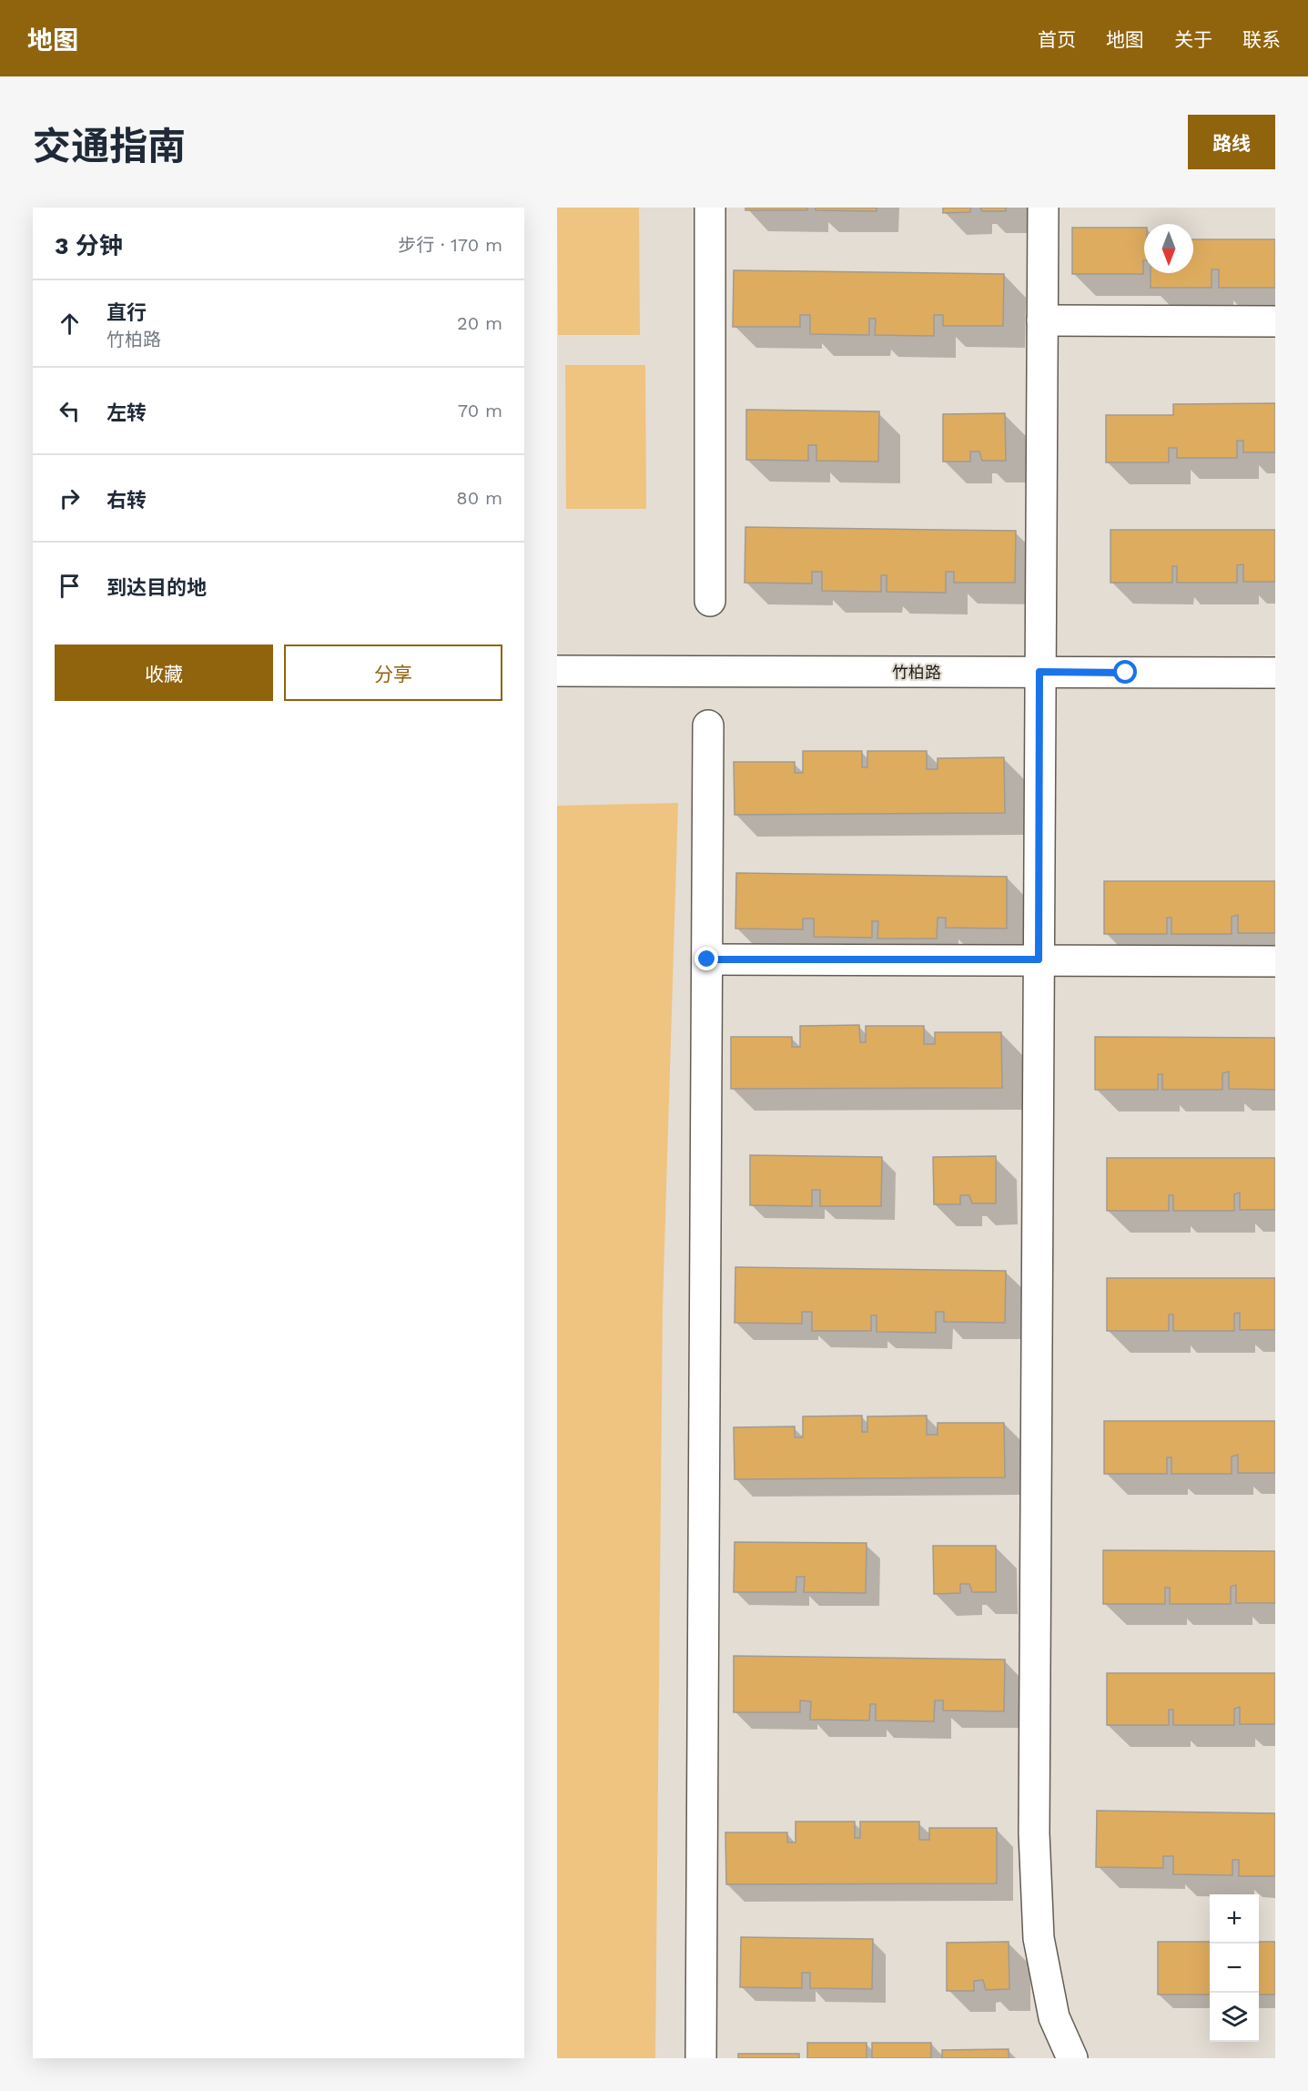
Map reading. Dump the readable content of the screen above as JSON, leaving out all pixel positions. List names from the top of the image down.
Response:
{
  "streets": {
    "street": ["竹柏路"]
  },
  "north": "bottom",
  "page": {
    "header": "地图",
    "nav": [
      "首页",
      "地图",
      "关于",
      "联系"
    ],
    "title": "交通指南",
    "buttons": [
      "路线",
      ["收藏", "分享"]
    ],
    "heading": ["3 分钟", "步行 · 170 m"],
    "list": [
      ["直行", "竹柏路", "20 m"],
      ["左转", "70 m"],
      ["右转", "80 m"],
      "到达目的地"
    ],
    "map_buttons": ["+", "−"]
  }
}
